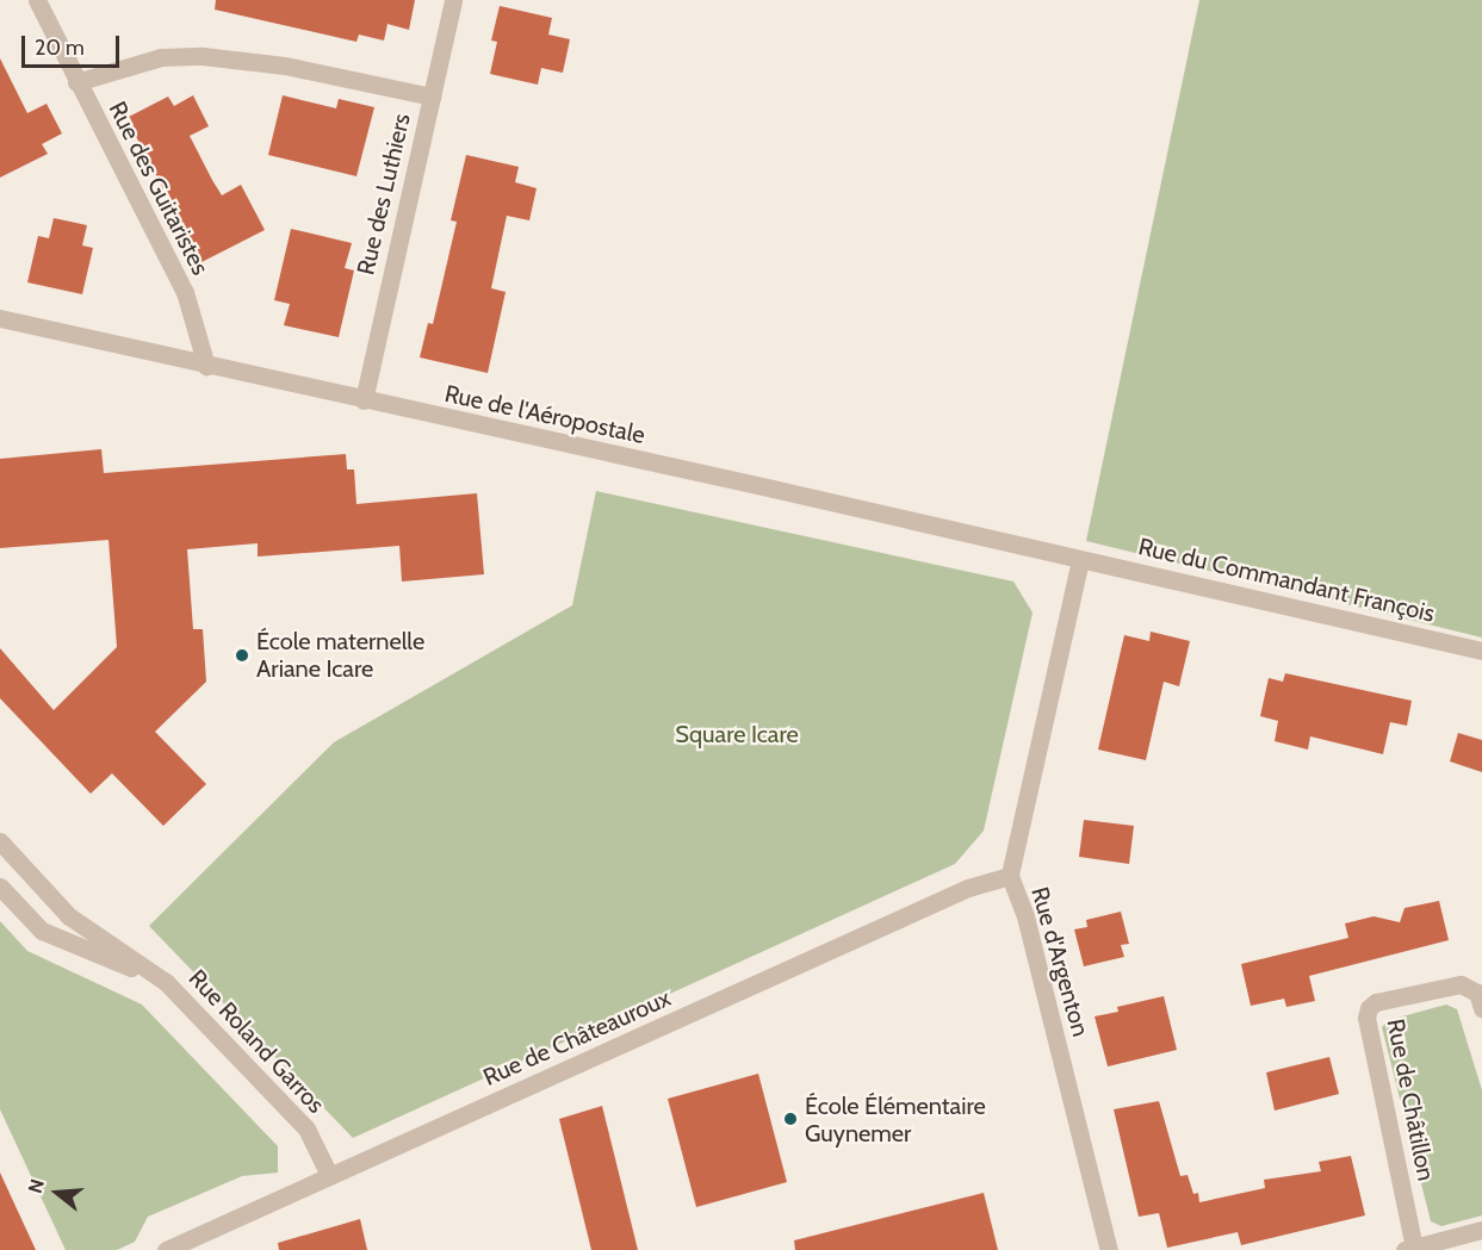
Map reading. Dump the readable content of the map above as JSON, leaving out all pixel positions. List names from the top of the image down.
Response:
{
  "streets": {
    "street": [
      "Rue des Guitaristes",
      "Rue des Luthiers",
      "Rue de l'Aéropostale",
      "Rue du Commandant François",
      "Rue d'Argenton",
      "Rue de Châteauroux",
      "Rue Roland Garros",
      "Rue de Châtillon"
    ]
  },
  "crossings": [
    ["Rue des Guitaristes", "Rue de l'Aéropostale"],
    ["Rue des Luthiers", "Rue de l'Aéropostale"],
    ["Rue de l'Aéropostale", "Rue du Commandant François"],
    ["Rue de l'Aéropostale", "Rue d'Argenton"],
    ["Rue du Commandant François", "Rue d'Argenton"],
    ["Rue d'Argenton", "Rue de Châteauroux"],
    ["Rue de Châteauroux", "Rue Roland Garros"]
  ],
  "parks": ["Square Icare"],
  "places": ["École maternelle Ariane Icare", "École Élémentaire Guynemer"],
  "scale_bar": "20 m",
  "north": "left"
}
